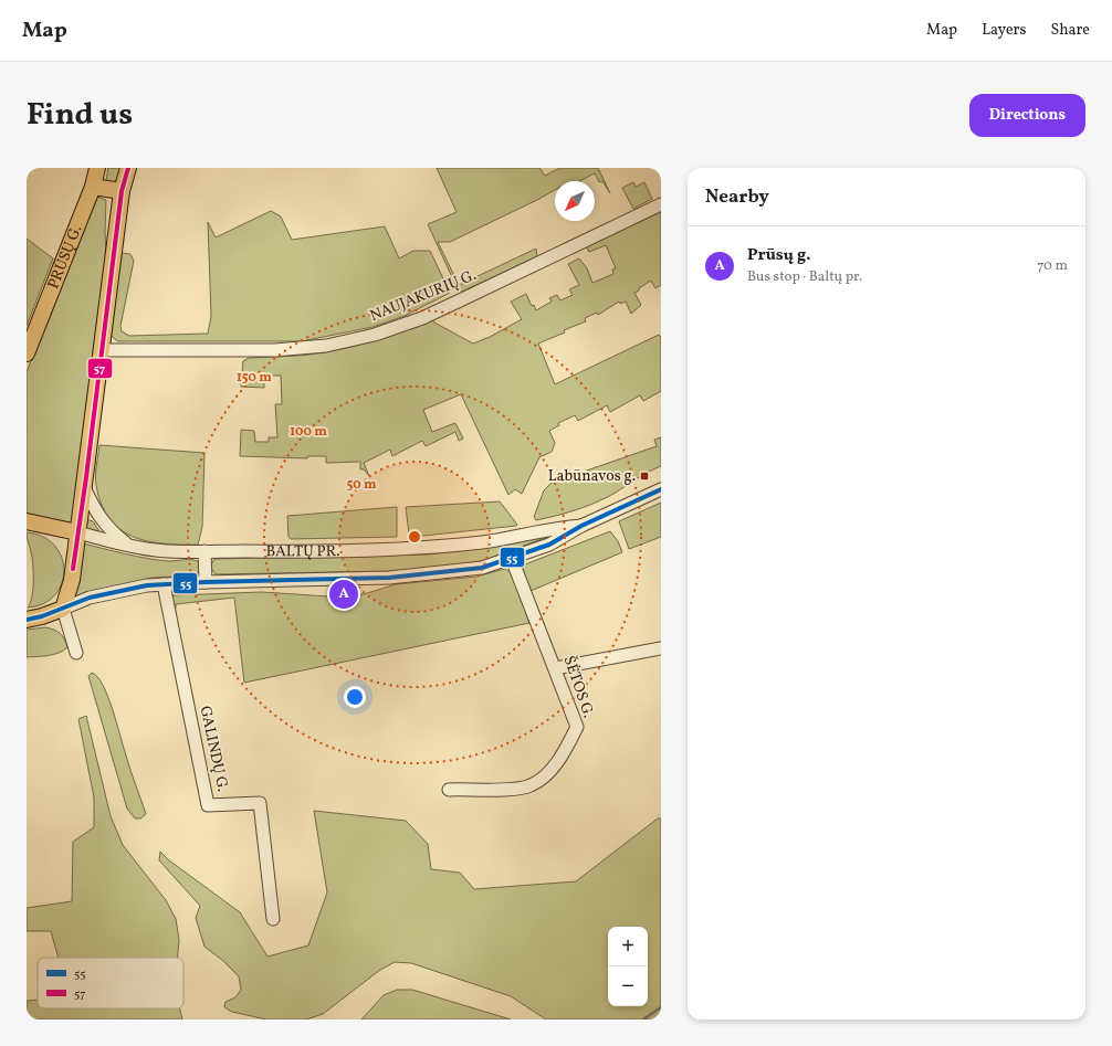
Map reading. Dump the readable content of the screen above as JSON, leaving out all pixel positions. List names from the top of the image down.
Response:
{
  "streets": {
    "main road": ["PRŪSŲ G.", "BALTŲ PR."],
    "street": ["NAUJAKURIŲ G.", "ŠĖTOS G.", "GALINDŲ G."]
  },
  "crossings": [
    ["BALTŲ PR.", "ŠĖTOS G."],
    ["BALTŲ PR.", "GALINDŲ G."]
  ],
  "places": {
    "transit": ["Labūnavos g."]
  },
  "lines": ["transit line 57", "transit line 55"],
  "legend": ["55", "57"],
  "north": "bottom left",
  "page": {
    "header": "Map",
    "nav": ["Map", "Layers", "Share"],
    "title": "Find us",
    "buttons": "Directions",
    "heading": "Nearby",
    "list": [
      {
        "mark": "A",
        "name": "Prūsų g.",
        "note": "Bus stop · Baltų pr.",
        "value": "70 m"
      }
    ],
    "pins": "A",
    "map_buttons": ["+", "−"]
  },
  "rings": ["150 m", "100 m", "50 m"]
}
